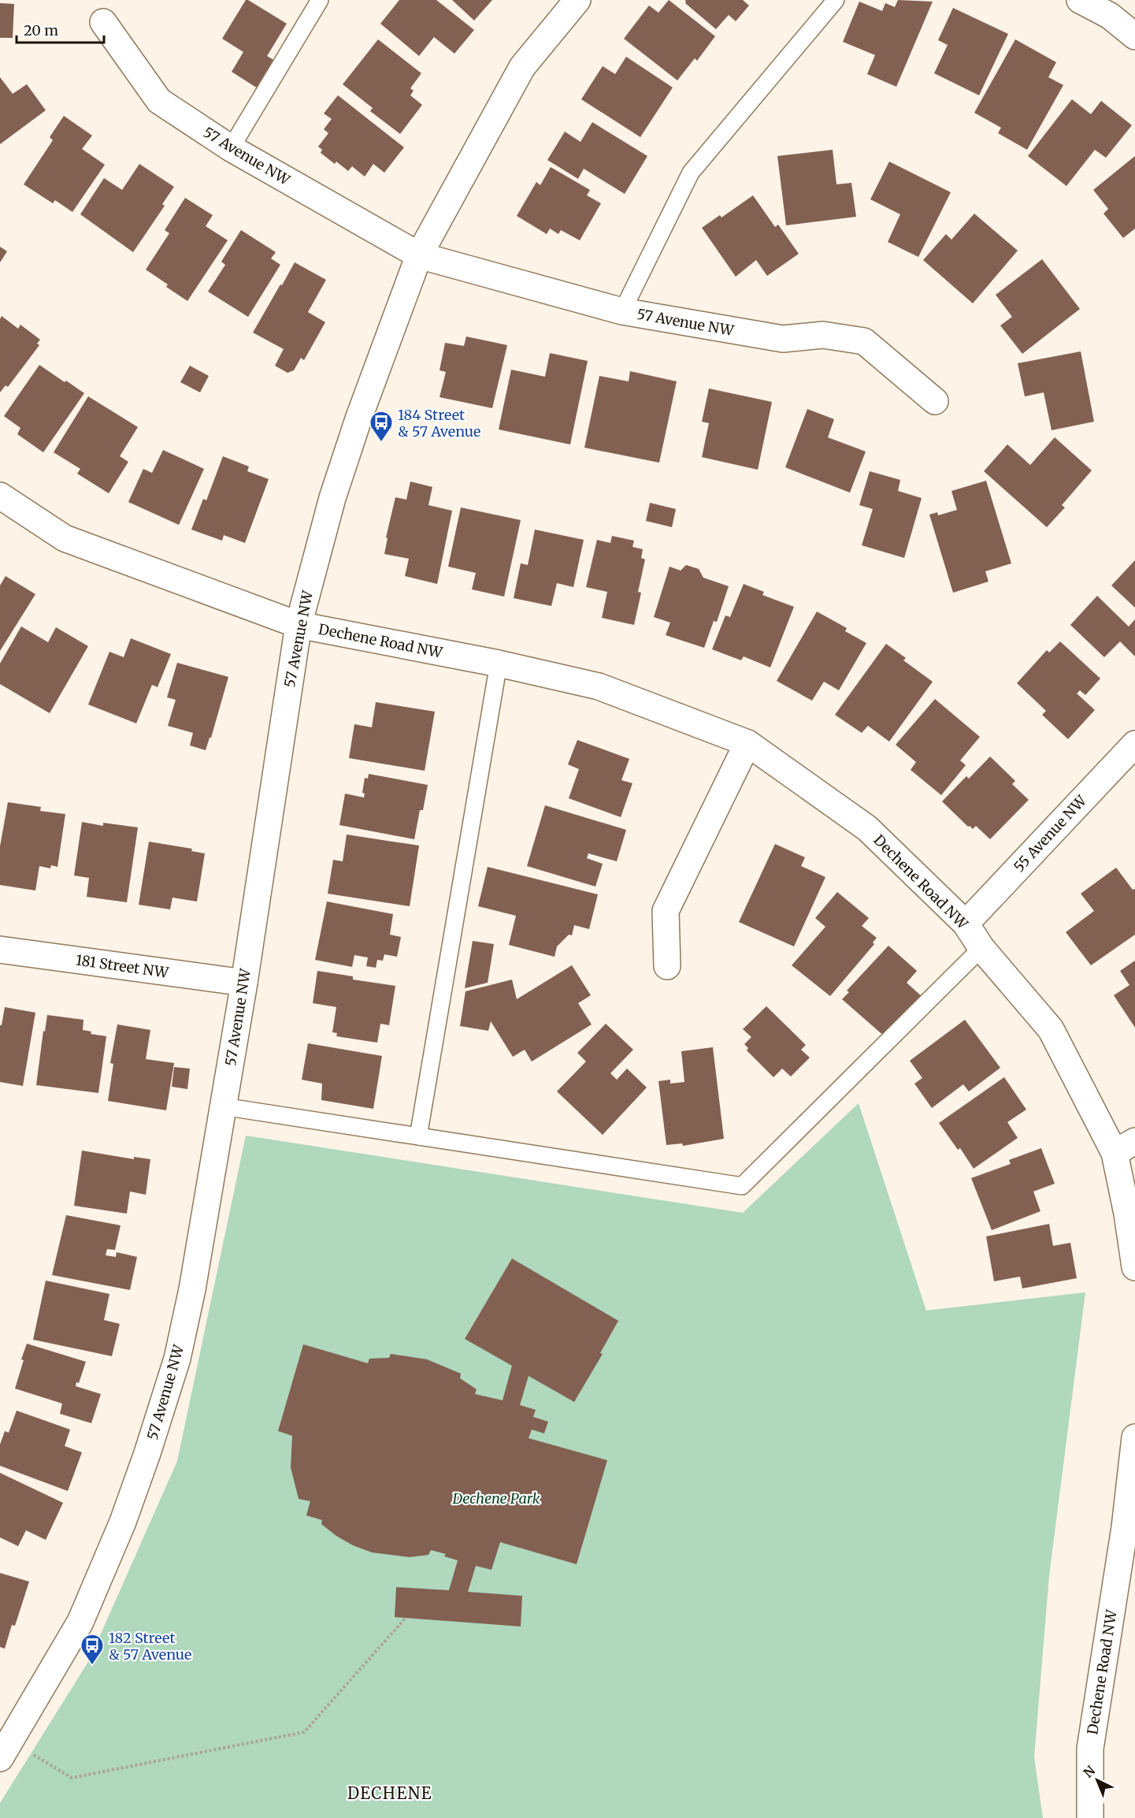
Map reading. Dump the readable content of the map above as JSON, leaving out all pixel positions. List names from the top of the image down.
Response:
{
  "streets": {
    "street": [
      "57 Avenue NW",
      "Dechene Road NW",
      "55 Avenue NW",
      "181 Street NW"
    ]
  },
  "crossings": [
    ["57 Avenue NW", "Dechene Road NW"],
    ["57 Avenue NW", "181 Street NW"],
    ["Dechene Road NW", "55 Avenue NW"]
  ],
  "districts": ["DECHENE"],
  "parks": ["Dechene Park"],
  "places": {
    "bus stop": ["184 Street & 57 Avenue", "182 Street & 57 Avenue"]
  },
  "scale_bar": "20 m",
  "north": "top left"
}
